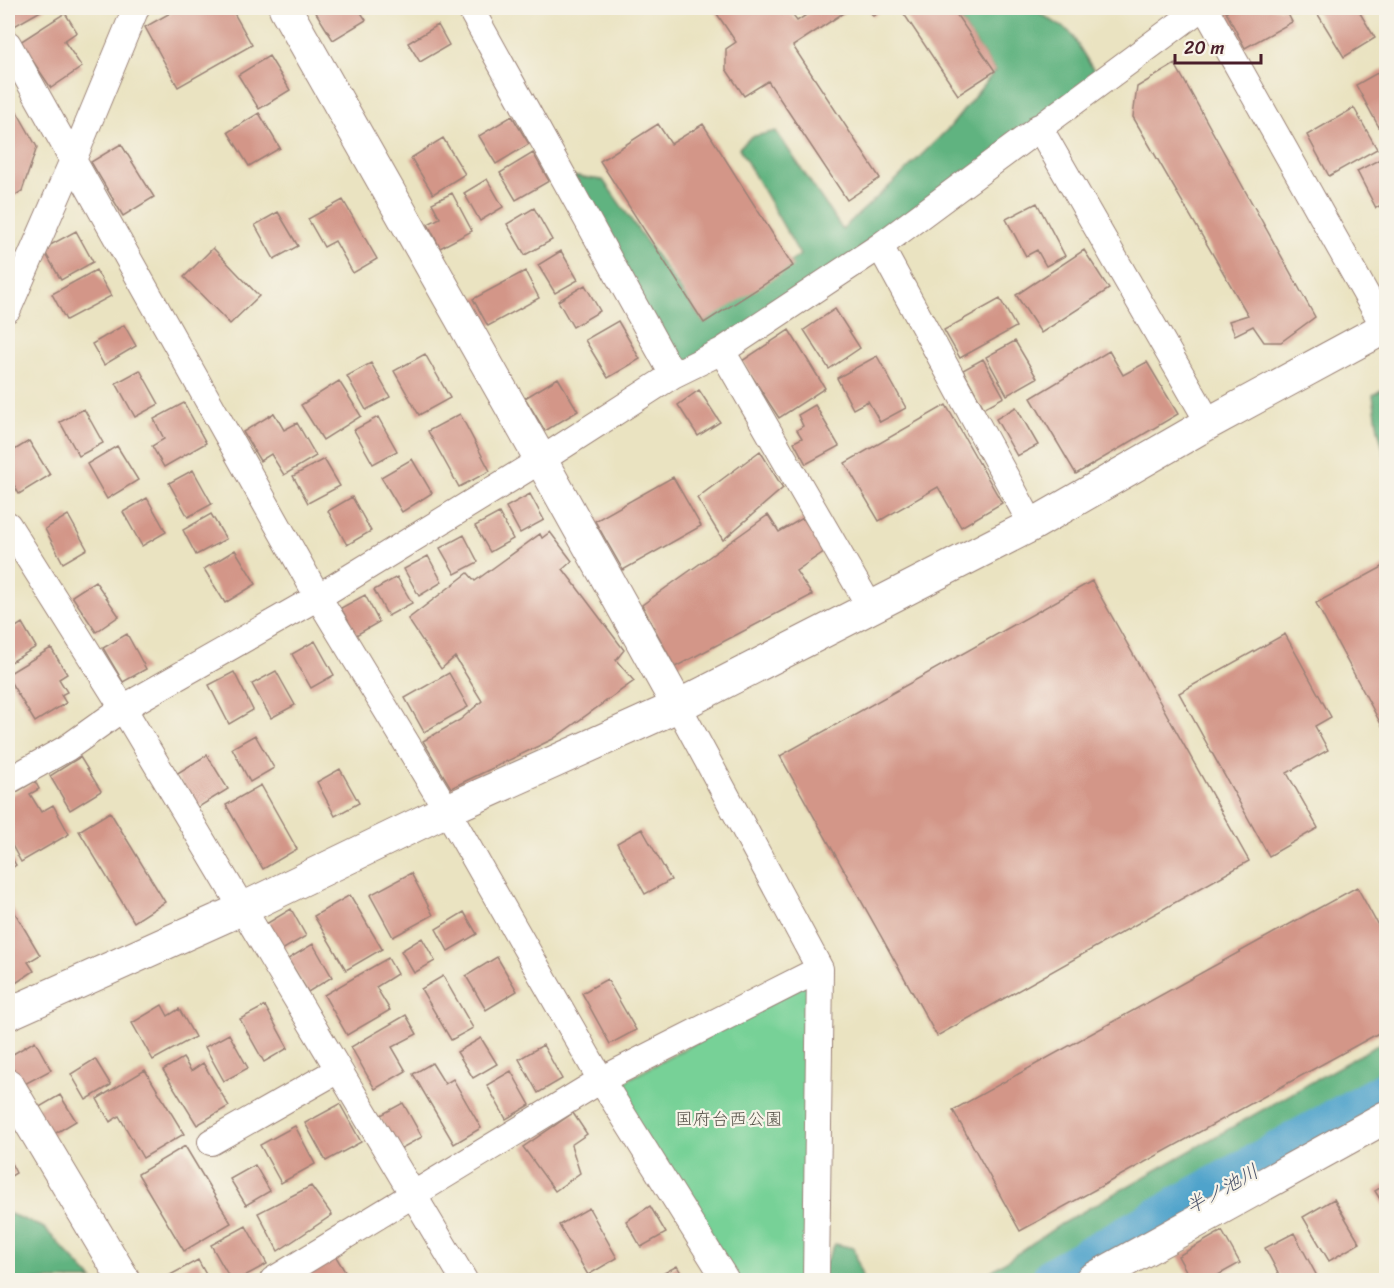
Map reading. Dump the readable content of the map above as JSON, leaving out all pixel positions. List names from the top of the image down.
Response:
{
  "water": ["半ノ池川"],
  "parks": ["国府台西公園"],
  "scale_bar": "20 m"
}
